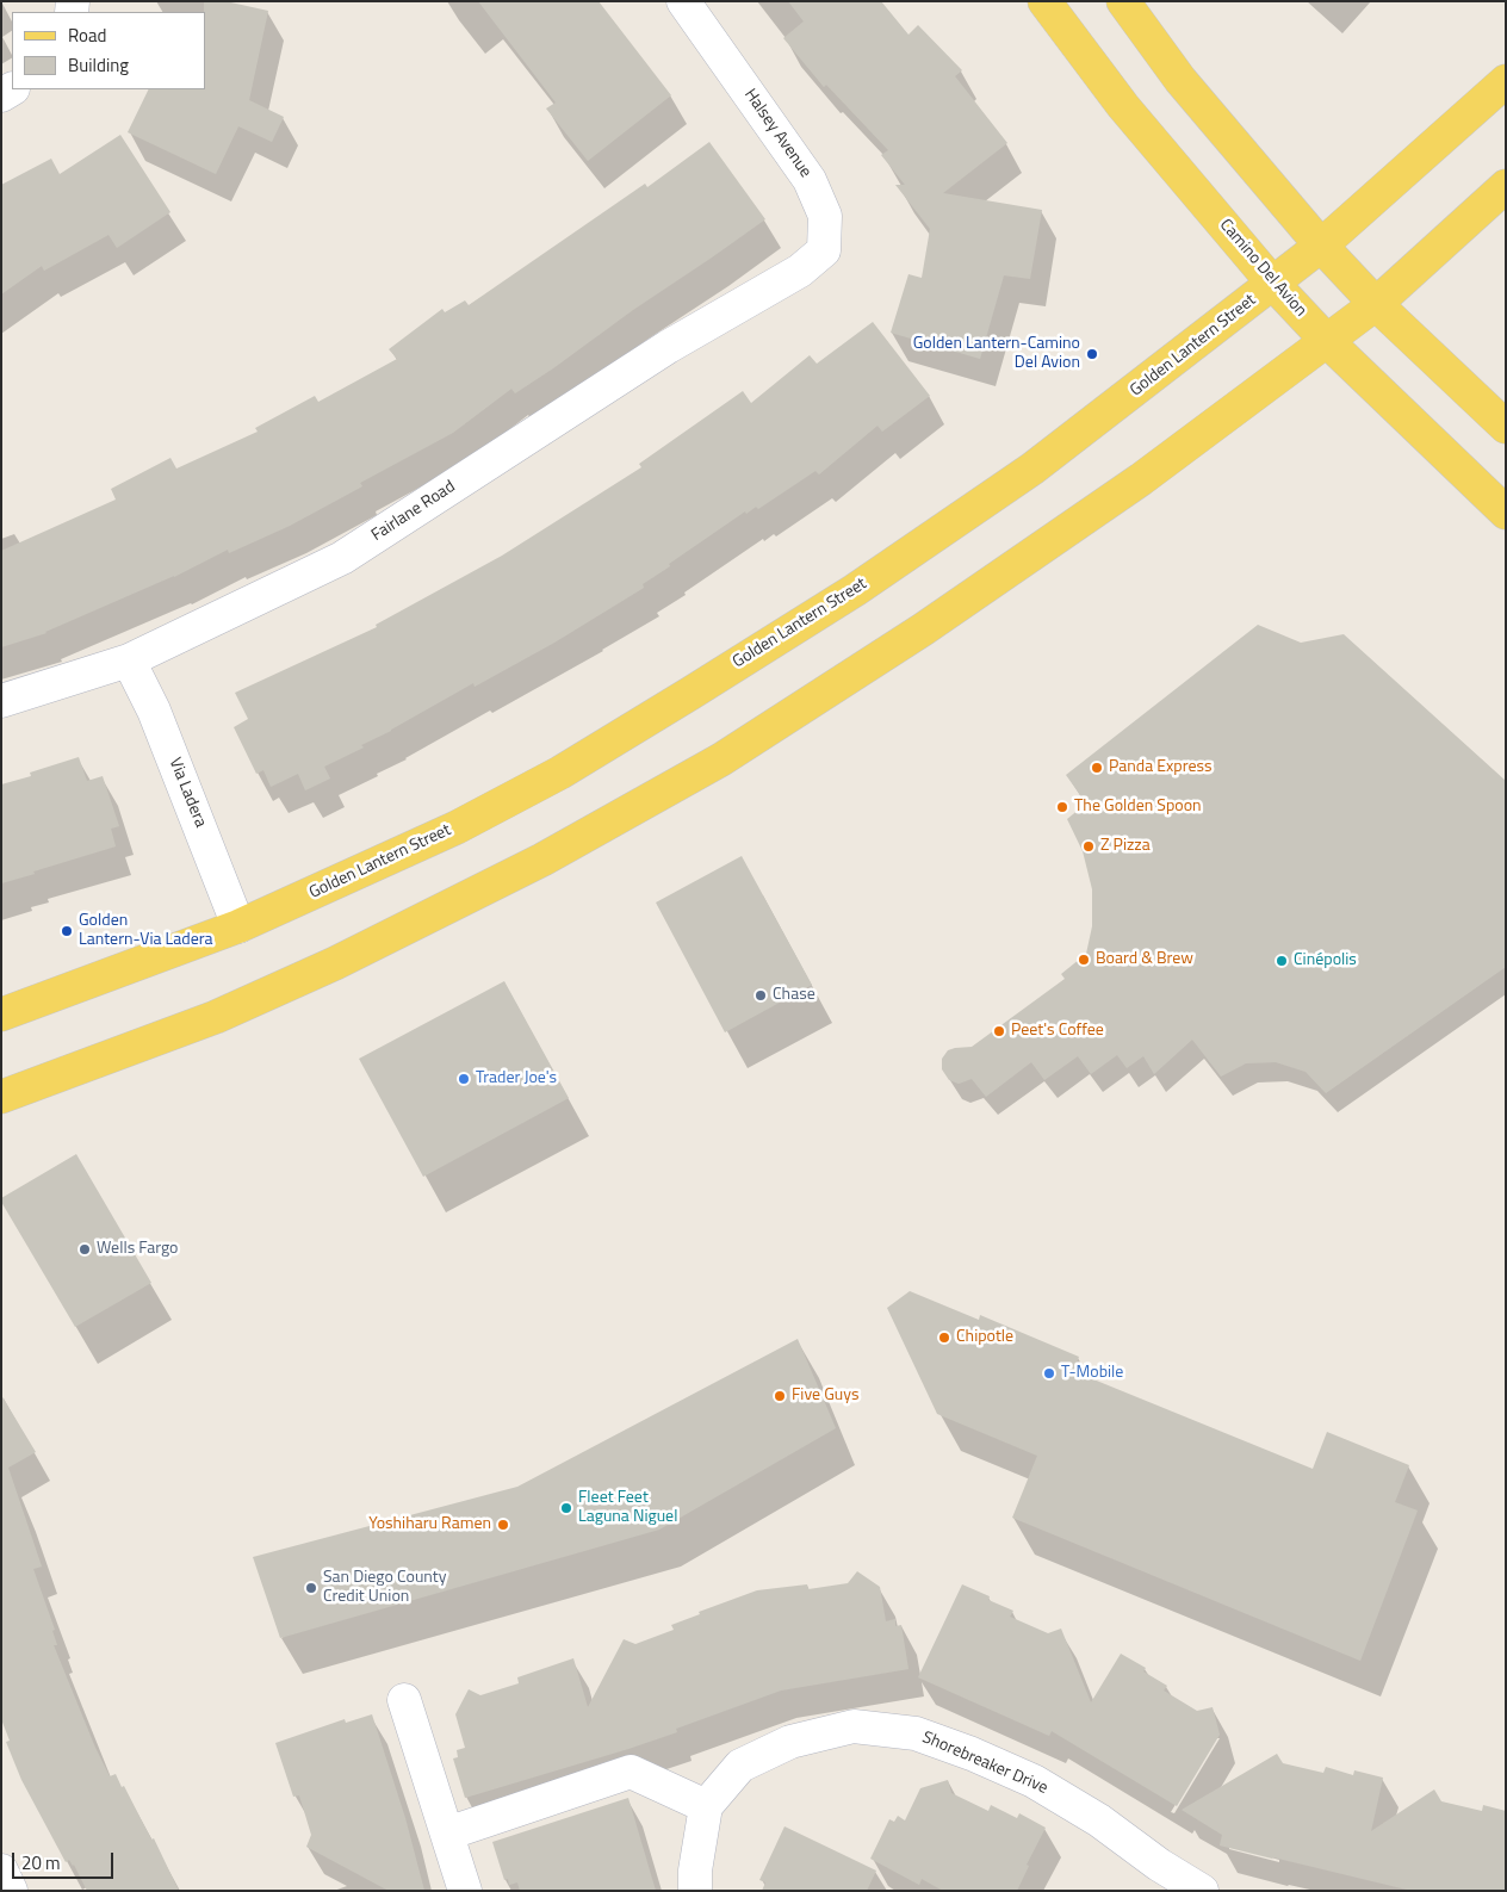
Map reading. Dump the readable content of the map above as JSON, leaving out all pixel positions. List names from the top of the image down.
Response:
{
  "streets": {
    "main road": ["Camino Del Avion", "Golden Lantern Street"],
    "street": [
      "Halsey Avenue",
      "Fairlane Road",
      "Via Ladera",
      "Shorebreaker Drive"
    ]
  },
  "crossings": [
    ["Halsey Avenue", "Fairlane Road"],
    ["Camino Del Avion", "Golden Lantern Street"],
    ["Golden Lantern Street", "Via Ladera"],
    ["Fairlane Road", "Via Ladera"]
  ],
  "places": [
    "Golden Lantern-Camino Del Avion",
    "Panda Express",
    "The Golden Spoon",
    "Z Pizza",
    "Golden Lantern-Via Ladera",
    "Board & Brew",
    "Cinépolis",
    "Chase",
    "Peet's Coffee",
    "Trader Joe's",
    "Wells Fargo",
    "Chipotle",
    "T-Mobile",
    "Five Guys",
    "Fleet Feet Laguna Niguel",
    "Yoshiharu Ramen",
    "San Diego County Credit Union"
  ],
  "legend": ["Road", "Building"],
  "scale_bar": "20 m"
}
